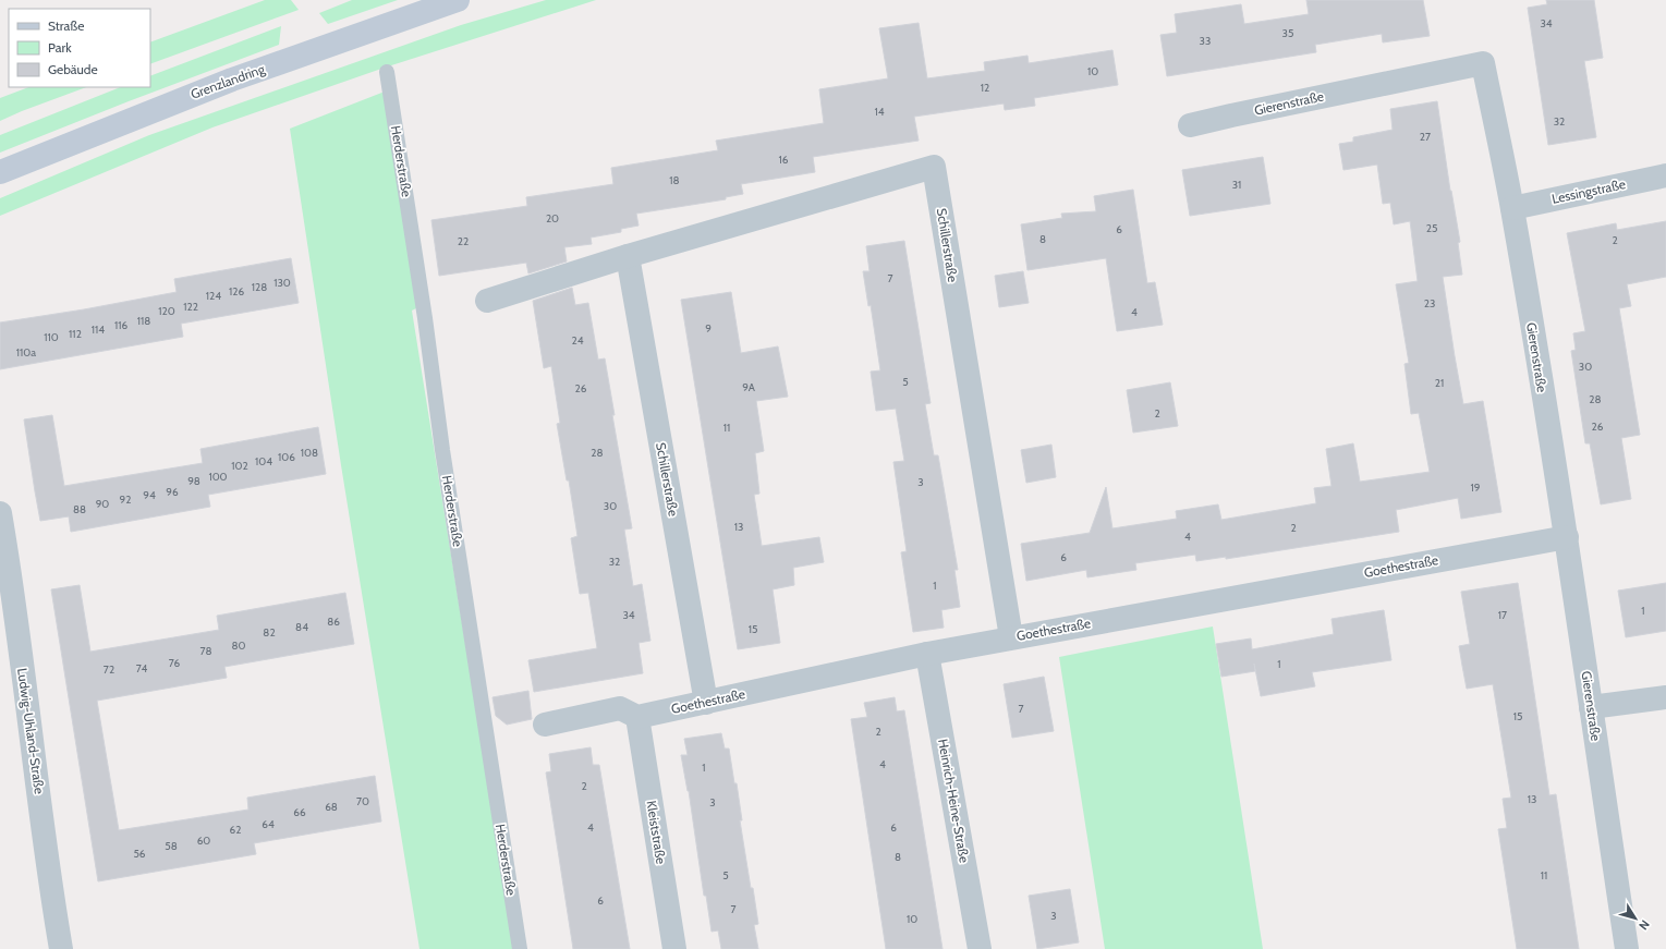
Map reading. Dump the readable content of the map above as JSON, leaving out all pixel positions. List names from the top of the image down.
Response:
{
  "streets": {
    "main road": ["Grenzlandring"],
    "street": [
      "Gierenstraße",
      "Lessingstraße",
      "Schillerstraße",
      "Goethestraße",
      "Ludwig-Uhland-Straße",
      "Heinrich-Heine-Straße",
      "Kleiststraße"
    ],
    "lane": ["Herderstraße"]
  },
  "crossings": [
    ["Gierenstraße", "Lessingstraße"],
    ["Gierenstraße", "Goethestraße"],
    ["Schillerstraße", "Goethestraße"],
    ["Goethestraße", "Heinrich-Heine-Straße"],
    ["Goethestraße", "Kleiststraße"]
  ],
  "house_numbers": [
    "34",
    "35",
    "33",
    "10",
    "12",
    "14",
    "32",
    "27",
    "16",
    "18",
    "31",
    "20",
    "25",
    "6",
    "8",
    "2",
    "22",
    "7",
    "130",
    "128",
    "126",
    "124",
    "23",
    "122",
    "120",
    "4",
    "118",
    "116",
    "9",
    "114",
    "112",
    "110",
    "24",
    "110a",
    "30",
    "5",
    "21",
    "9A",
    "26",
    "28",
    "2",
    "26",
    "11",
    "108",
    "28",
    "106",
    "104",
    "102",
    "100",
    "98",
    "3",
    "19",
    "96",
    "94",
    "92",
    "90",
    "30",
    "88",
    "13",
    "2",
    "4",
    "6",
    "32",
    "1",
    "1",
    "34",
    "17",
    "86",
    "84",
    "15",
    "82",
    "80",
    "78",
    "76",
    "1",
    "74",
    "72",
    "7",
    "15",
    "2",
    "4",
    "1",
    "2",
    "13",
    "70",
    "3",
    "68",
    "66",
    "64",
    "4",
    "6",
    "62",
    "60",
    "58",
    "56",
    "8",
    "5",
    "11",
    "6",
    "7",
    "3",
    "10"
  ],
  "legend": ["Straße", "Park", "Gebäude"],
  "north": "bottom right"
}
